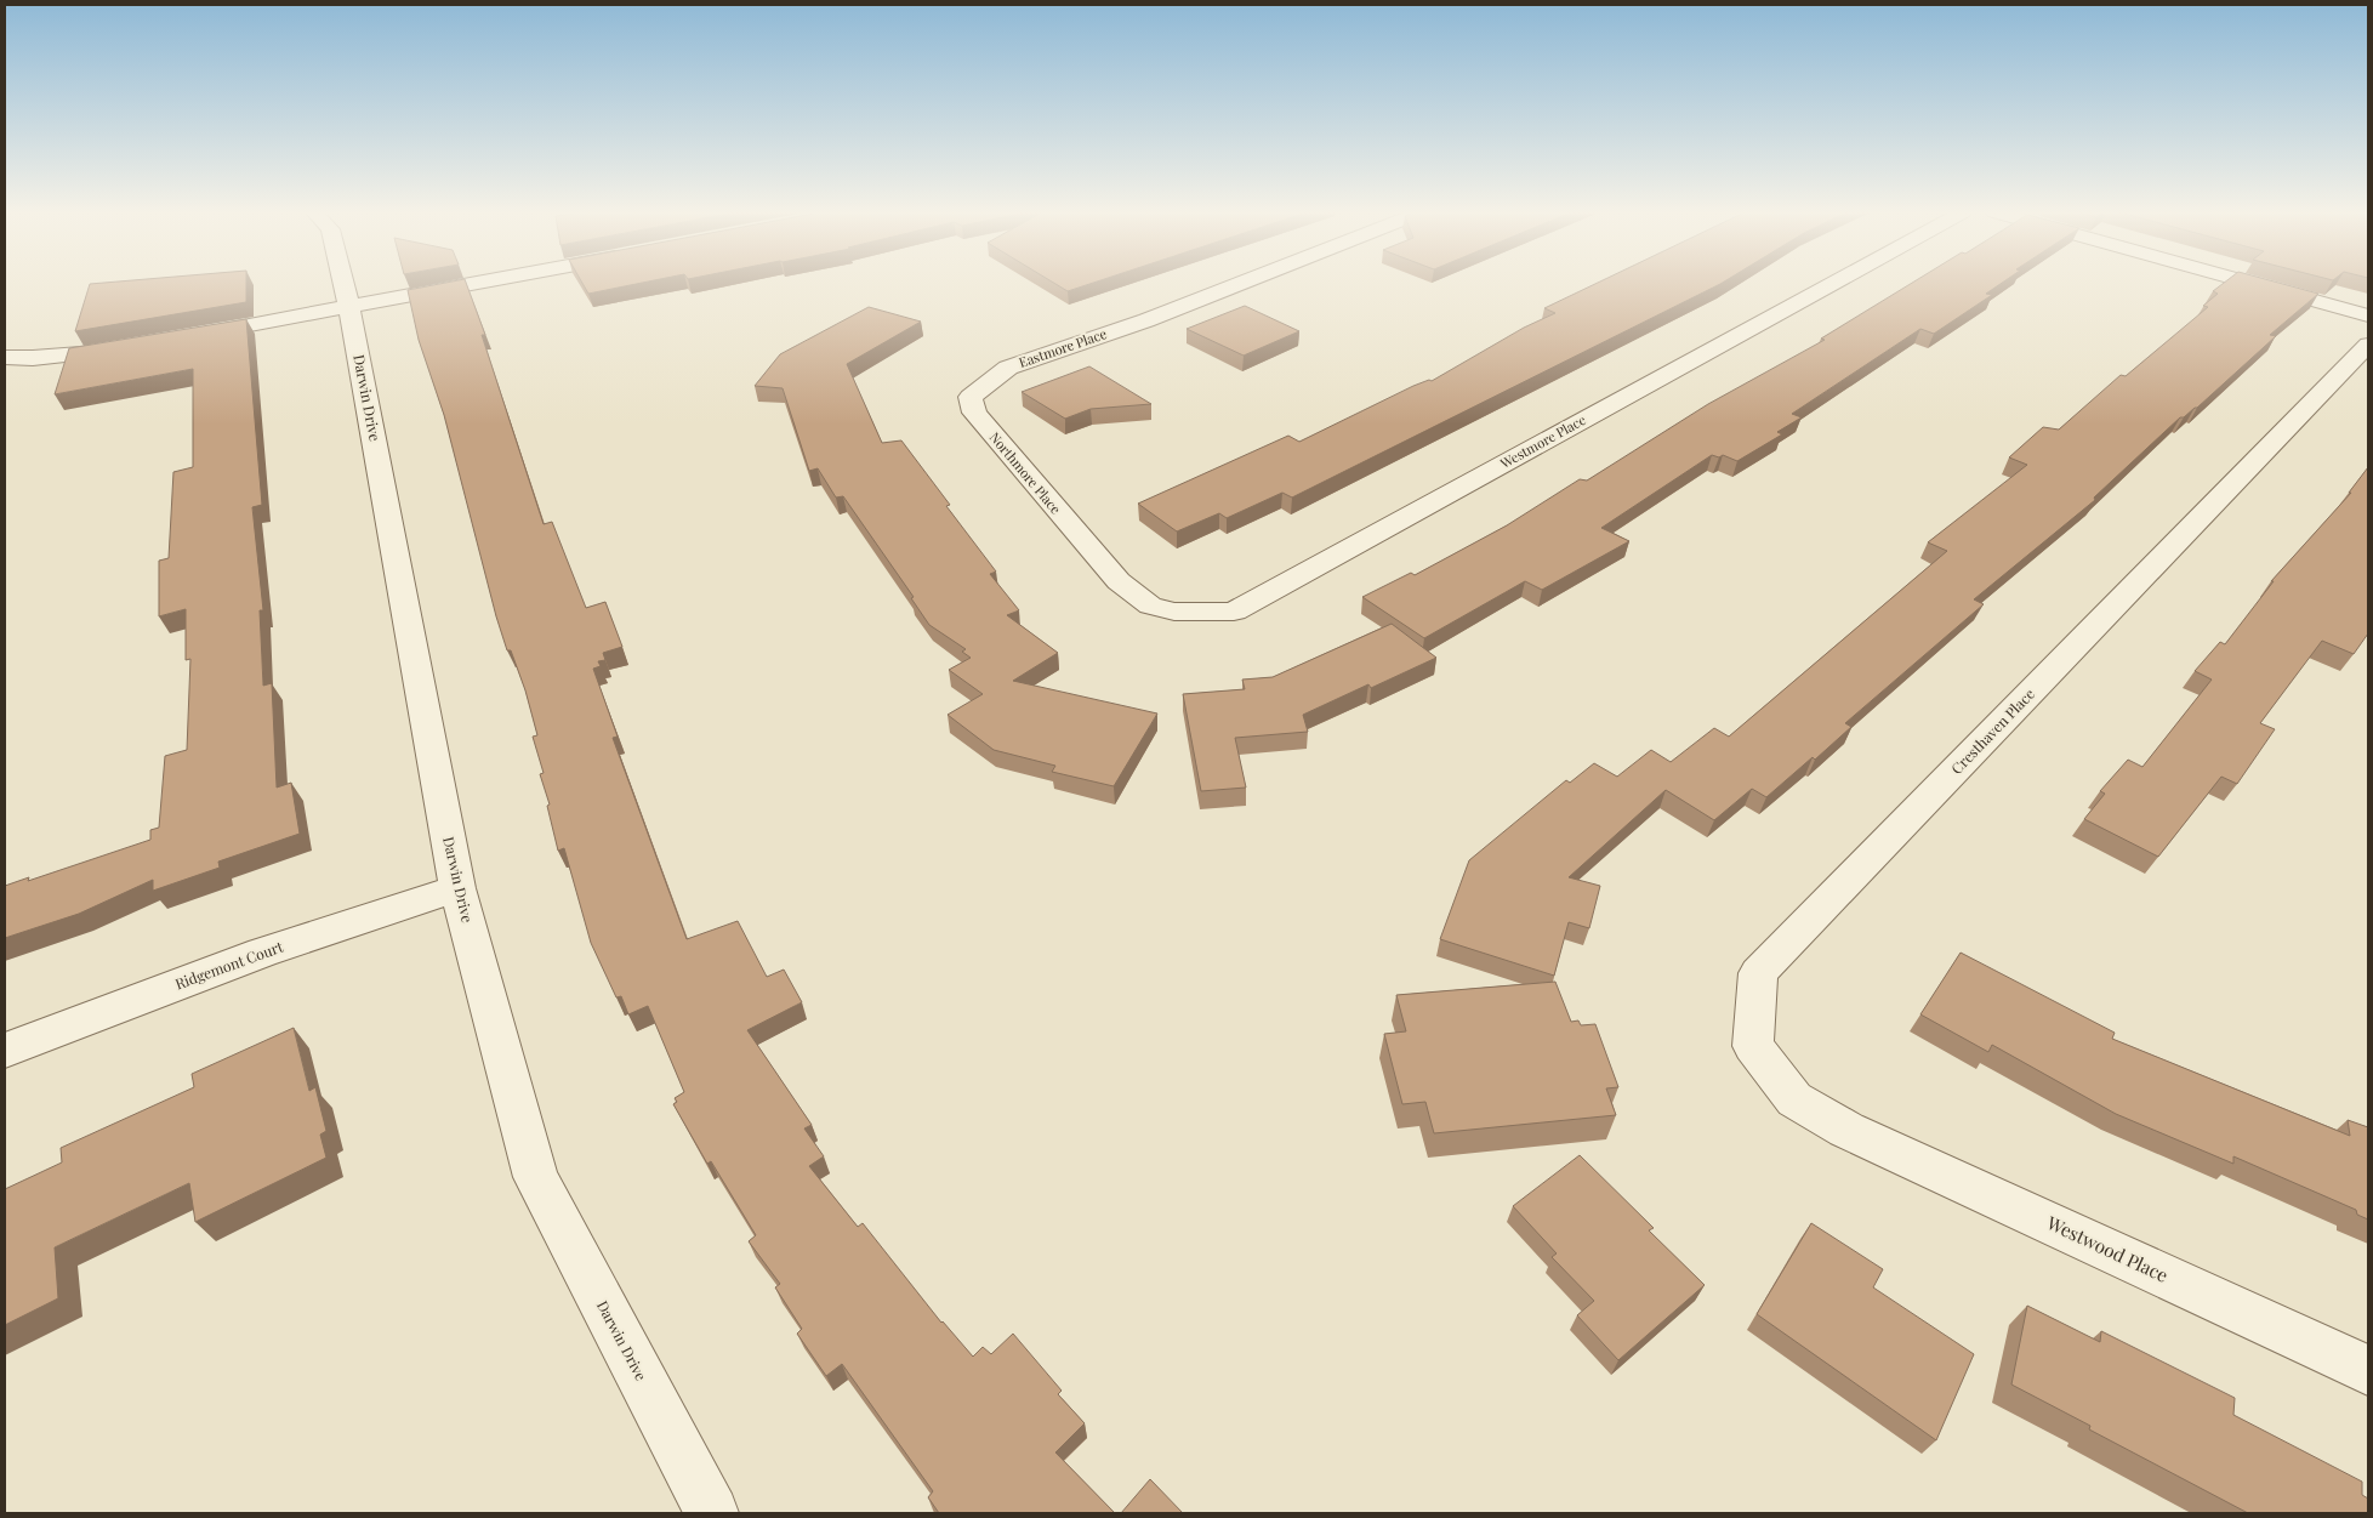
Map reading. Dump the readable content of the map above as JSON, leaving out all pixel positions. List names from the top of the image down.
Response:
{
  "streets": {
    "street": [
      "Eastmore Place",
      "Darwin Drive",
      "Westmore Place",
      "Northmore Place",
      "Cresthaven Place",
      "Ridgemont Court",
      "Westwood Place"
    ]
  },
  "crossings": [
    ["Eastmore Place", "Northmore Place"],
    ["Darwin Drive", "Ridgemont Court"],
    ["Westmore Place", "Northmore Place"],
    ["Cresthaven Place", "Westwood Place"]
  ]
}
